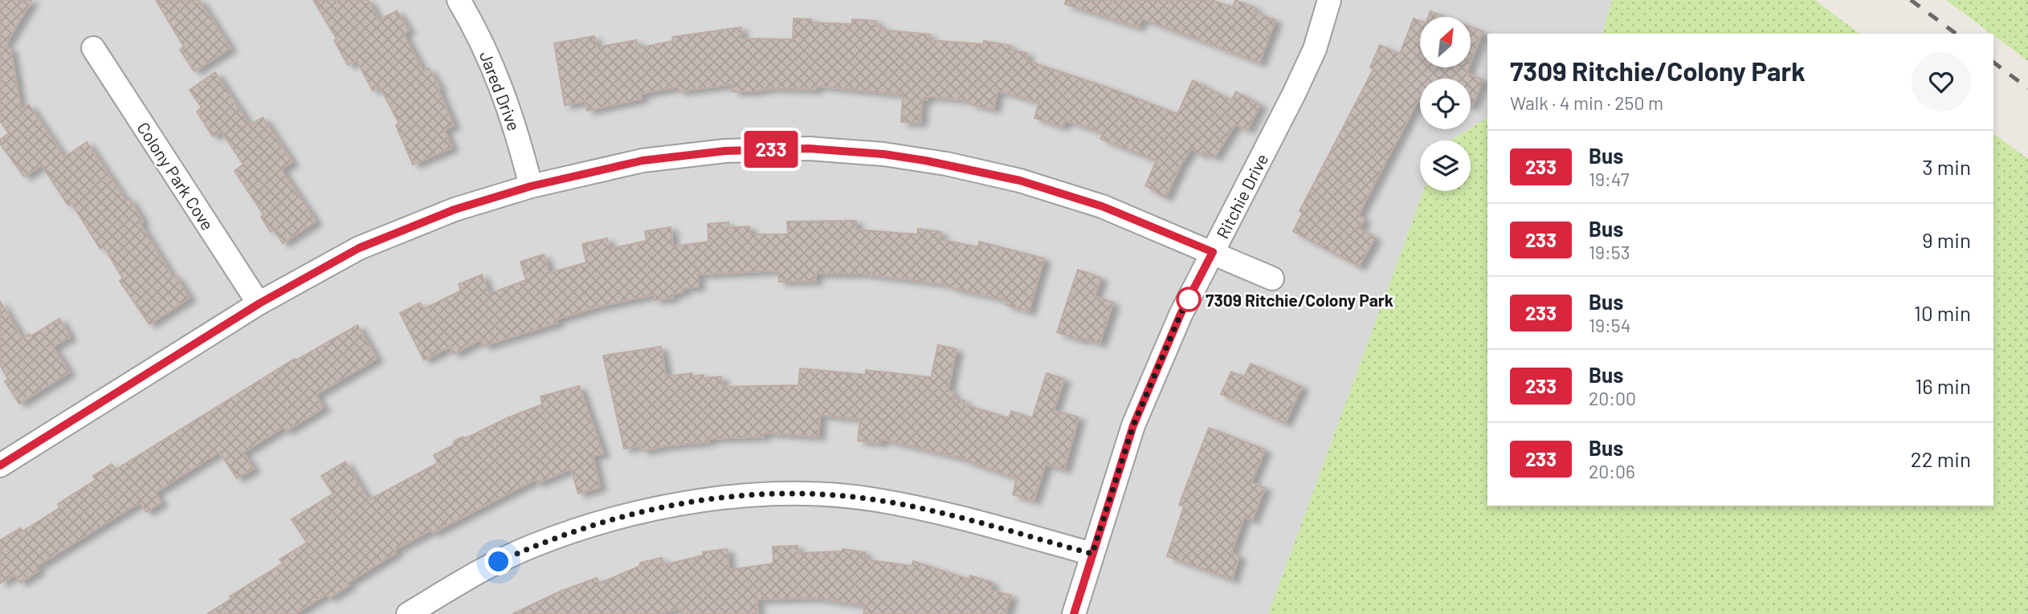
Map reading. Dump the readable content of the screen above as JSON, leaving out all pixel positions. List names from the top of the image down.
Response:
{
  "streets": {
    "street": ["Jared Drive", "Colony Park Cove", "Ritchie Drive"]
  },
  "places": ["7309 Ritchie/Colony Park"],
  "lines": ["bus line 233"],
  "north": "top right",
  "page": {
    "on_map": "233",
    "heading": ["7309 Ritchie/Colony Park", "Walk · 4 min · 250 m"],
    "list": [
      {
        "mark": "233",
        "name": "Bus",
        "note": "19:47",
        "value": "3 min"
      },
      {
        "mark": "233",
        "name": "Bus",
        "note": "19:53",
        "value": "9 min"
      },
      {
        "mark": "233",
        "name": "Bus",
        "note": "19:54",
        "value": "10 min"
      },
      {
        "mark": "233",
        "name": "Bus",
        "note": "20:00",
        "value": "16 min"
      },
      {
        "mark": "233",
        "name": "Bus",
        "note": "20:06",
        "value": "22 min"
      }
    ]
  }
}
